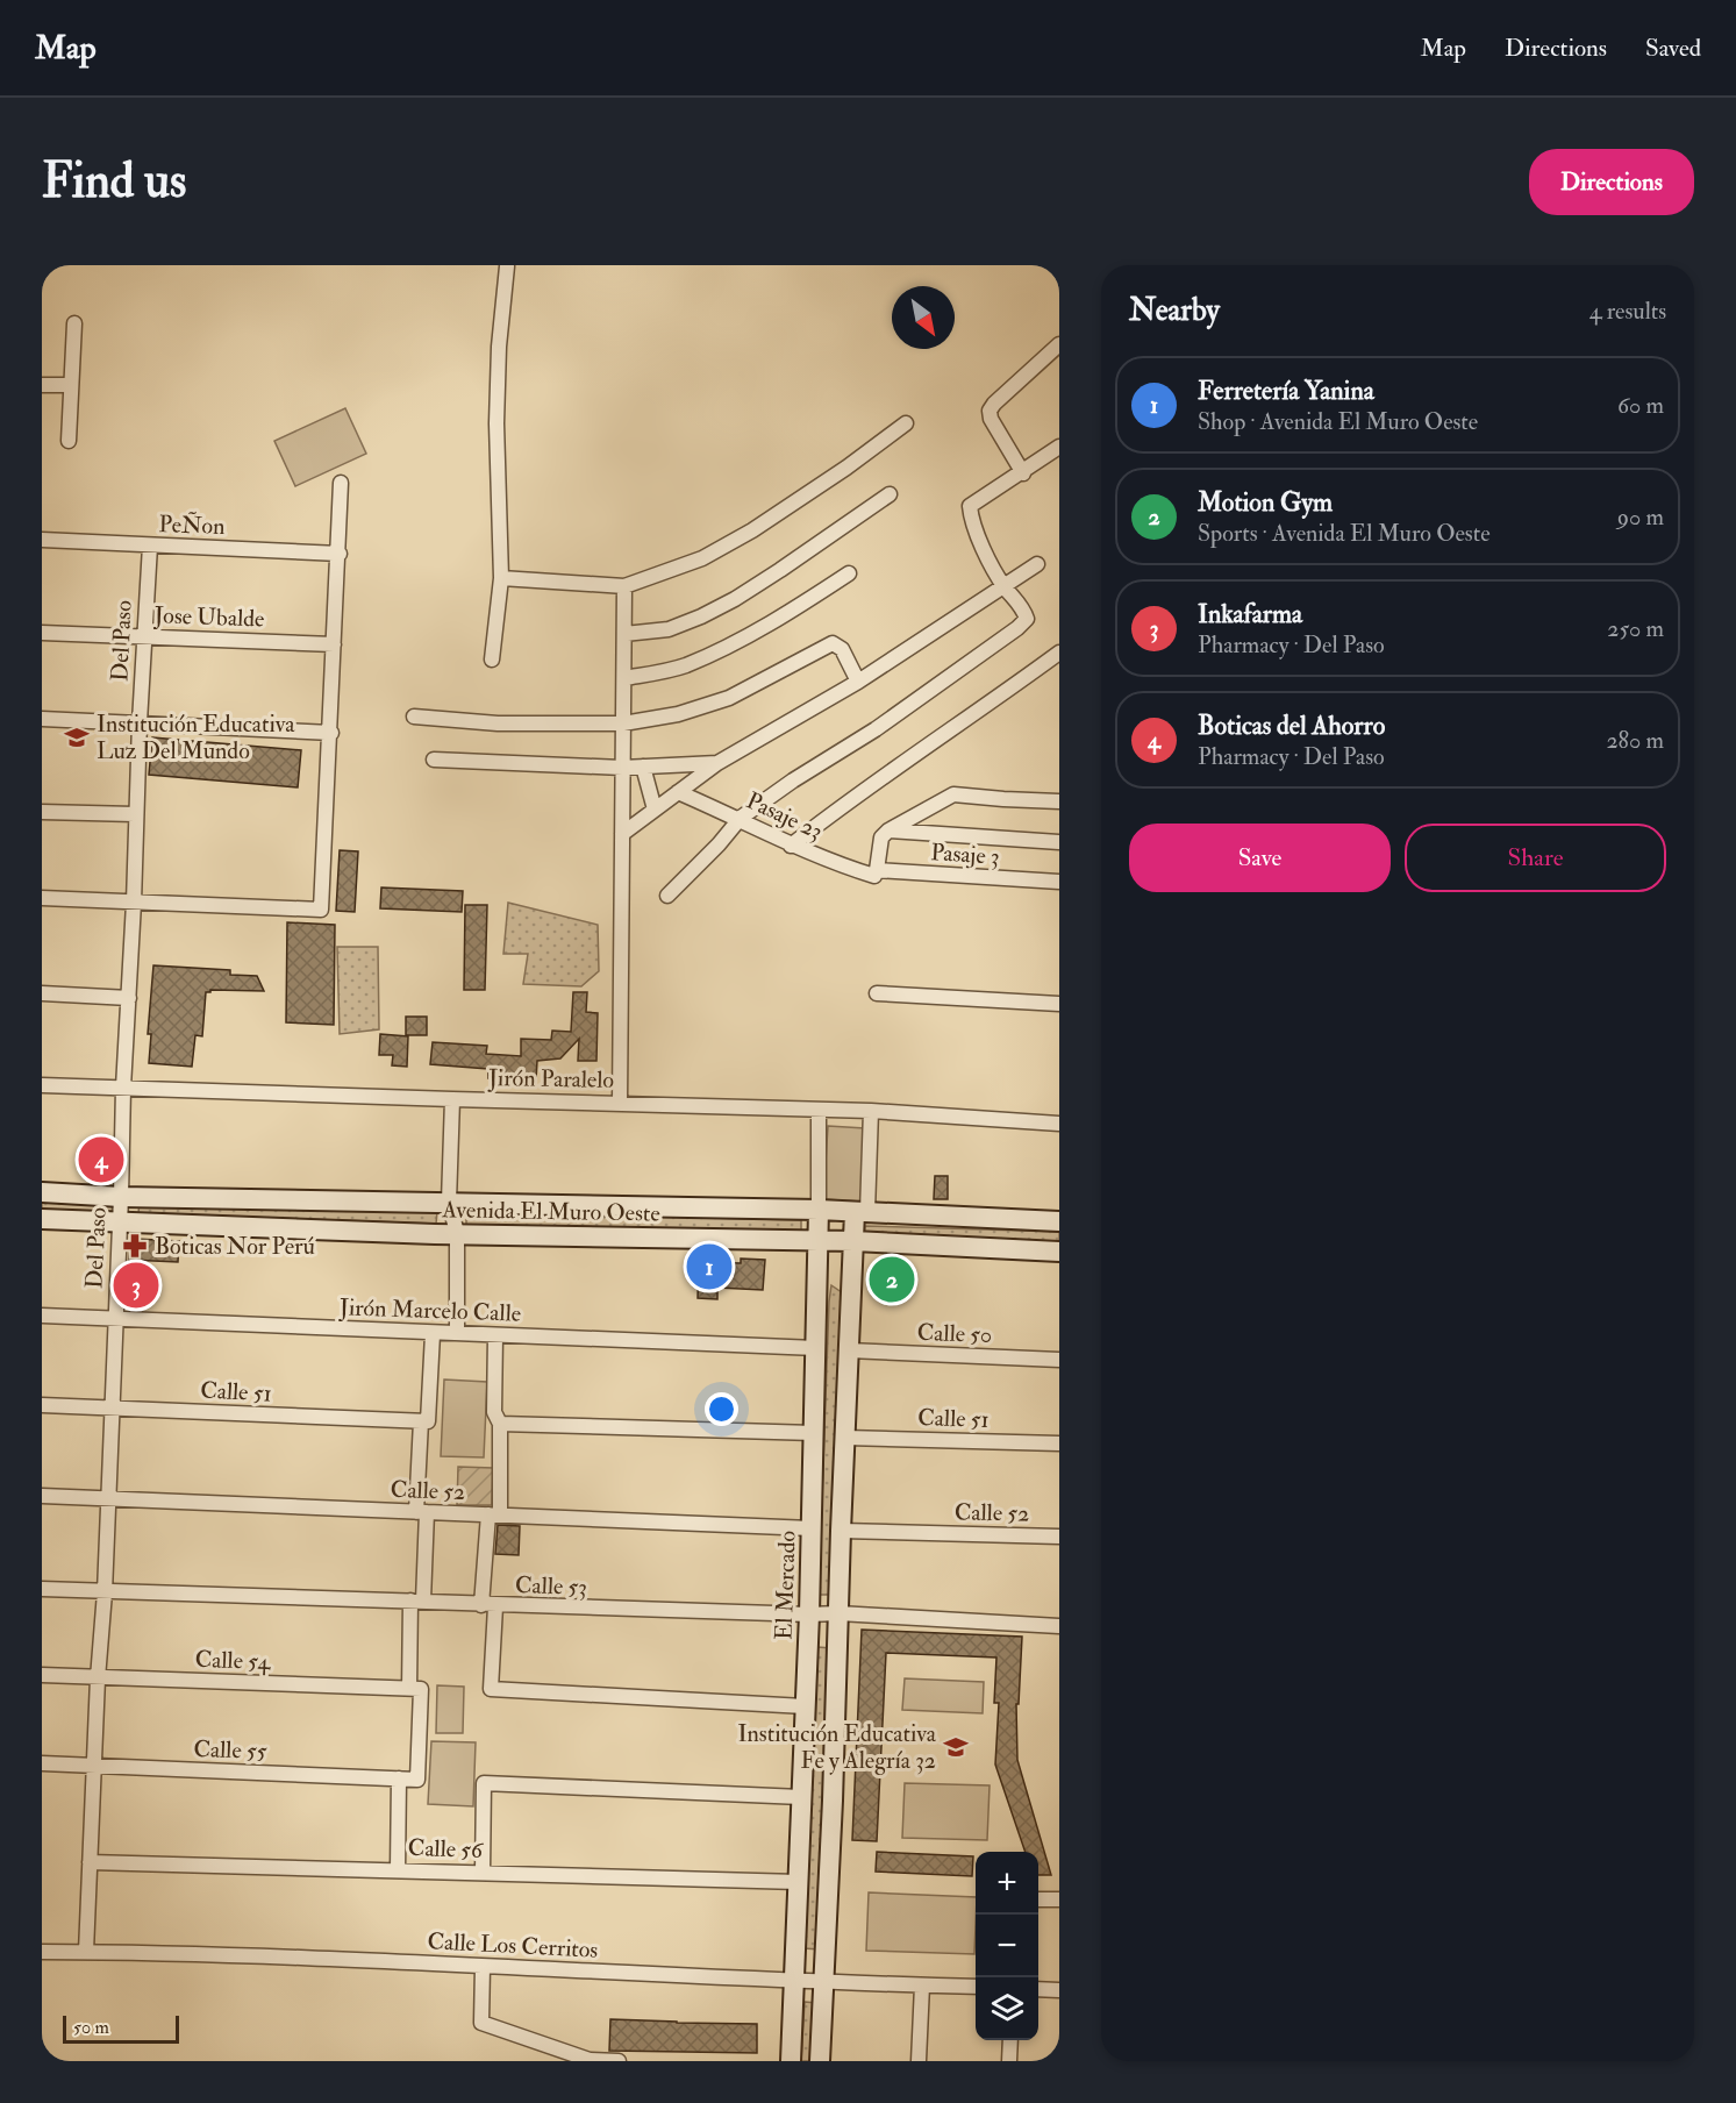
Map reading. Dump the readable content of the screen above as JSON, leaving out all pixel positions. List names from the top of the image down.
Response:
{
  "streets": {
    "main road": ["Avenida El Muro Oeste", "El Mercado"],
    "street": [
      "PeÑon",
      "Jose Ubalde",
      "Del Paso",
      "Pasaje 23",
      "Pasaje 3",
      "Jirón Paralelo",
      "Jirón Marcelo Calle",
      "Calle 50",
      "Calle 51",
      "Calle 52",
      "Calle 53",
      "Calle 54",
      "Calle 55",
      "Calle 56",
      "Calle Los Cerritos"
    ]
  },
  "crossings": [
    ["PeÑon", "Del Paso"],
    ["Jose Ubalde", "Del Paso"],
    ["Del Paso", "Jirón Paralelo"],
    ["Del Paso", "Avenida El Muro Oeste"],
    ["Del Paso", "Jirón Marcelo Calle"],
    ["Del Paso", "Calle 51"],
    ["Del Paso", "Calle 52"],
    ["Del Paso", "Calle 53"],
    ["Del Paso", "Calle 54"],
    ["Del Paso", "Calle 55"],
    ["Del Paso", "Calle 56"],
    ["Del Paso", "Calle Los Cerritos"],
    ["Pasaje 23", "Pasaje 3"],
    ["Jirón Paralelo", "El Mercado"],
    ["Avenida El Muro Oeste", "El Mercado"],
    ["Jirón Marcelo Calle", "El Mercado"],
    ["Calle 52", "El Mercado"],
    ["Calle 53", "El Mercado"],
    ["El Mercado", "Calle 56"],
    ["El Mercado", "Calle Los Cerritos"],
    ["Calle 54", "Calle 55"]
  ],
  "places": {
    "school or university": ["Institución Educativa Luz Del Mundo", "Institución Educativa Fe y Alegría 32"],
    "pharmacy": ["Boticas Nor Perú"]
  },
  "scale_bar": "50 m",
  "north": "bottom right",
  "page": {
    "header": "Map",
    "nav": ["Map", "Directions", "Saved"],
    "buttons": [
      "Directions",
      ["Save", "Share"]
    ],
    "title": "Find us",
    "heading": ["Nearby", "4 results"],
    "list": [
      {
        "mark": "1",
        "name": "Ferretería Yanina",
        "note": "Shop · Avenida El Muro Oeste",
        "value": "60 m"
      },
      {
        "mark": "2",
        "name": "Motion Gym",
        "note": "Sports · Avenida El Muro Oeste",
        "value": "90 m"
      },
      {
        "mark": "3",
        "name": "Inkafarma",
        "note": "Pharmacy · Del Paso",
        "value": "250 m"
      },
      {
        "mark": "4",
        "name": "Boticas del Ahorro",
        "note": "Pharmacy · Del Paso",
        "value": "280 m"
      }
    ],
    "pins": [
      "4",
      "1",
      "2",
      "3"
    ],
    "map_buttons": ["+", "−"],
    "scale": "50 m"
  }
}
